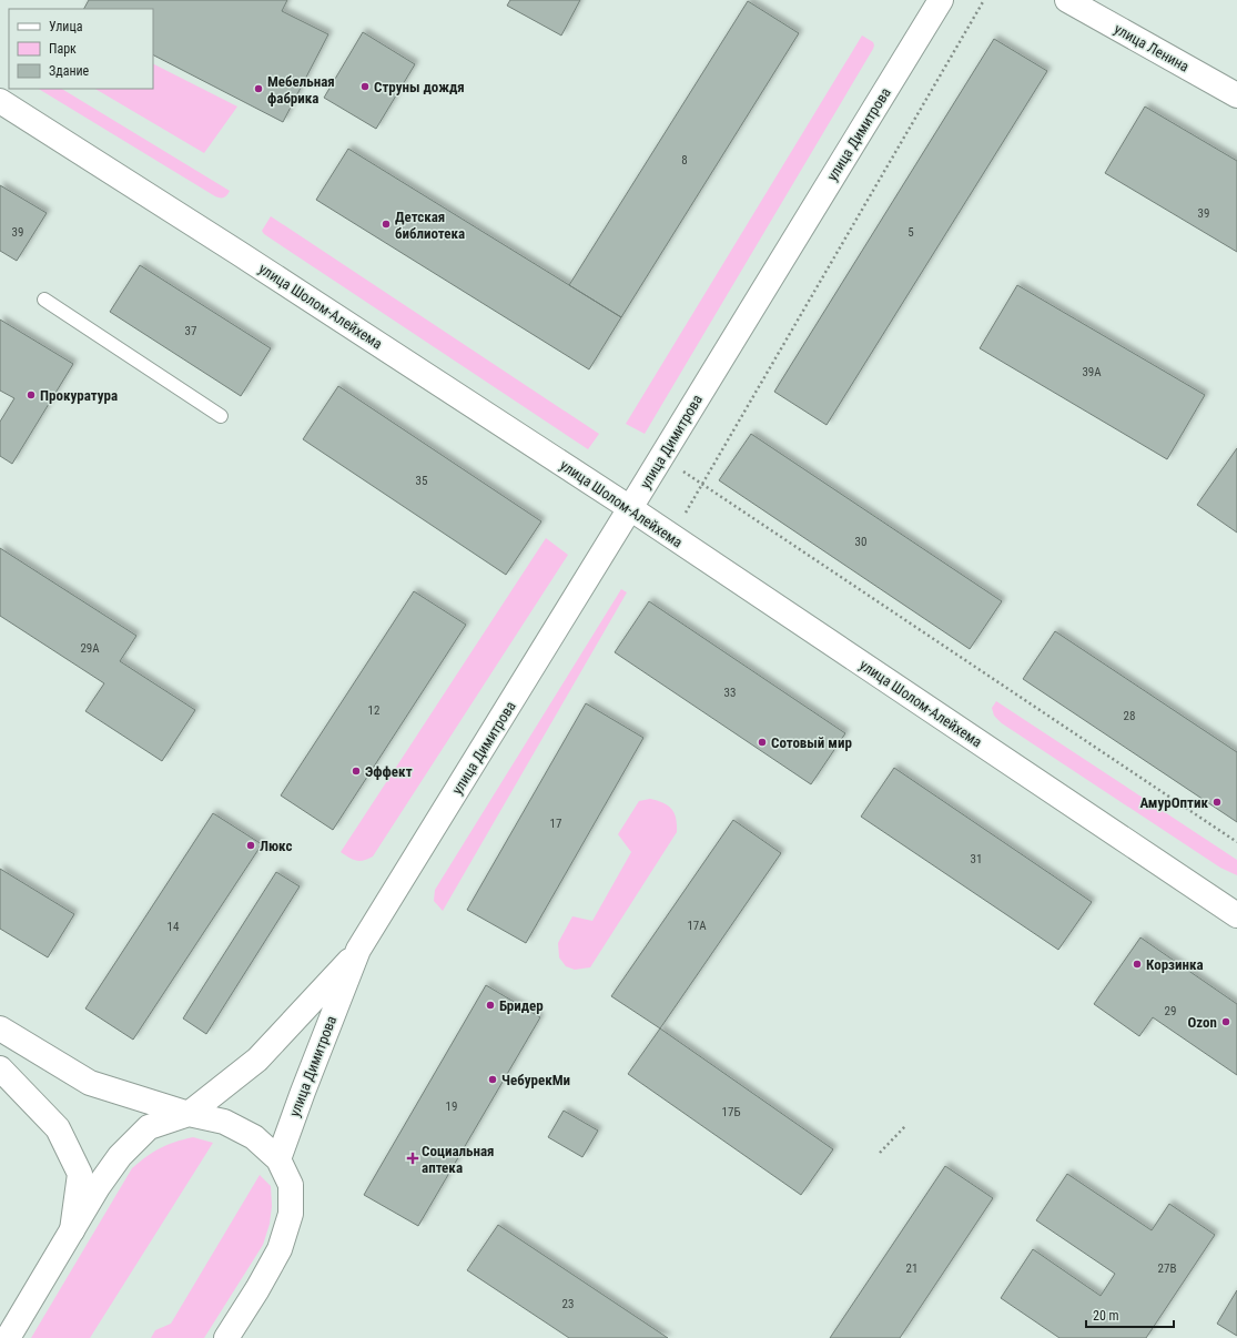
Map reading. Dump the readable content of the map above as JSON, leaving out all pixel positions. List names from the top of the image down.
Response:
{
  "streets": {
    "main road": ["улица Ленина", "улица Димитрова", "улица Шолом-Алейхема"]
  },
  "crossings": [
    ["улица Димитрова", "улица Шолом-Алейхема"]
  ],
  "places": {
    "other": [
      "Струны дождя",
      "Мебельная фабрика",
      "Детская библиотека",
      "Прокуратура",
      "Сотовый мир",
      "Эффект",
      "АмурОптик",
      "Люкс",
      "Корзинка",
      "Бридер",
      "Ozon",
      "ЧебурекМи"
    ],
    "health": ["Социальная аптека"]
  },
  "house_numbers": [
    "8",
    "39",
    "39",
    "5",
    "37",
    "39А",
    "35",
    "30",
    "29А",
    "33",
    "12",
    "28",
    "17",
    "31",
    "17А",
    "14",
    "29",
    "19",
    "17Б",
    "21",
    "27В",
    "23"
  ],
  "legend": ["Улица", "Парк", "Здание"],
  "scale_bar": "20 m"
}
